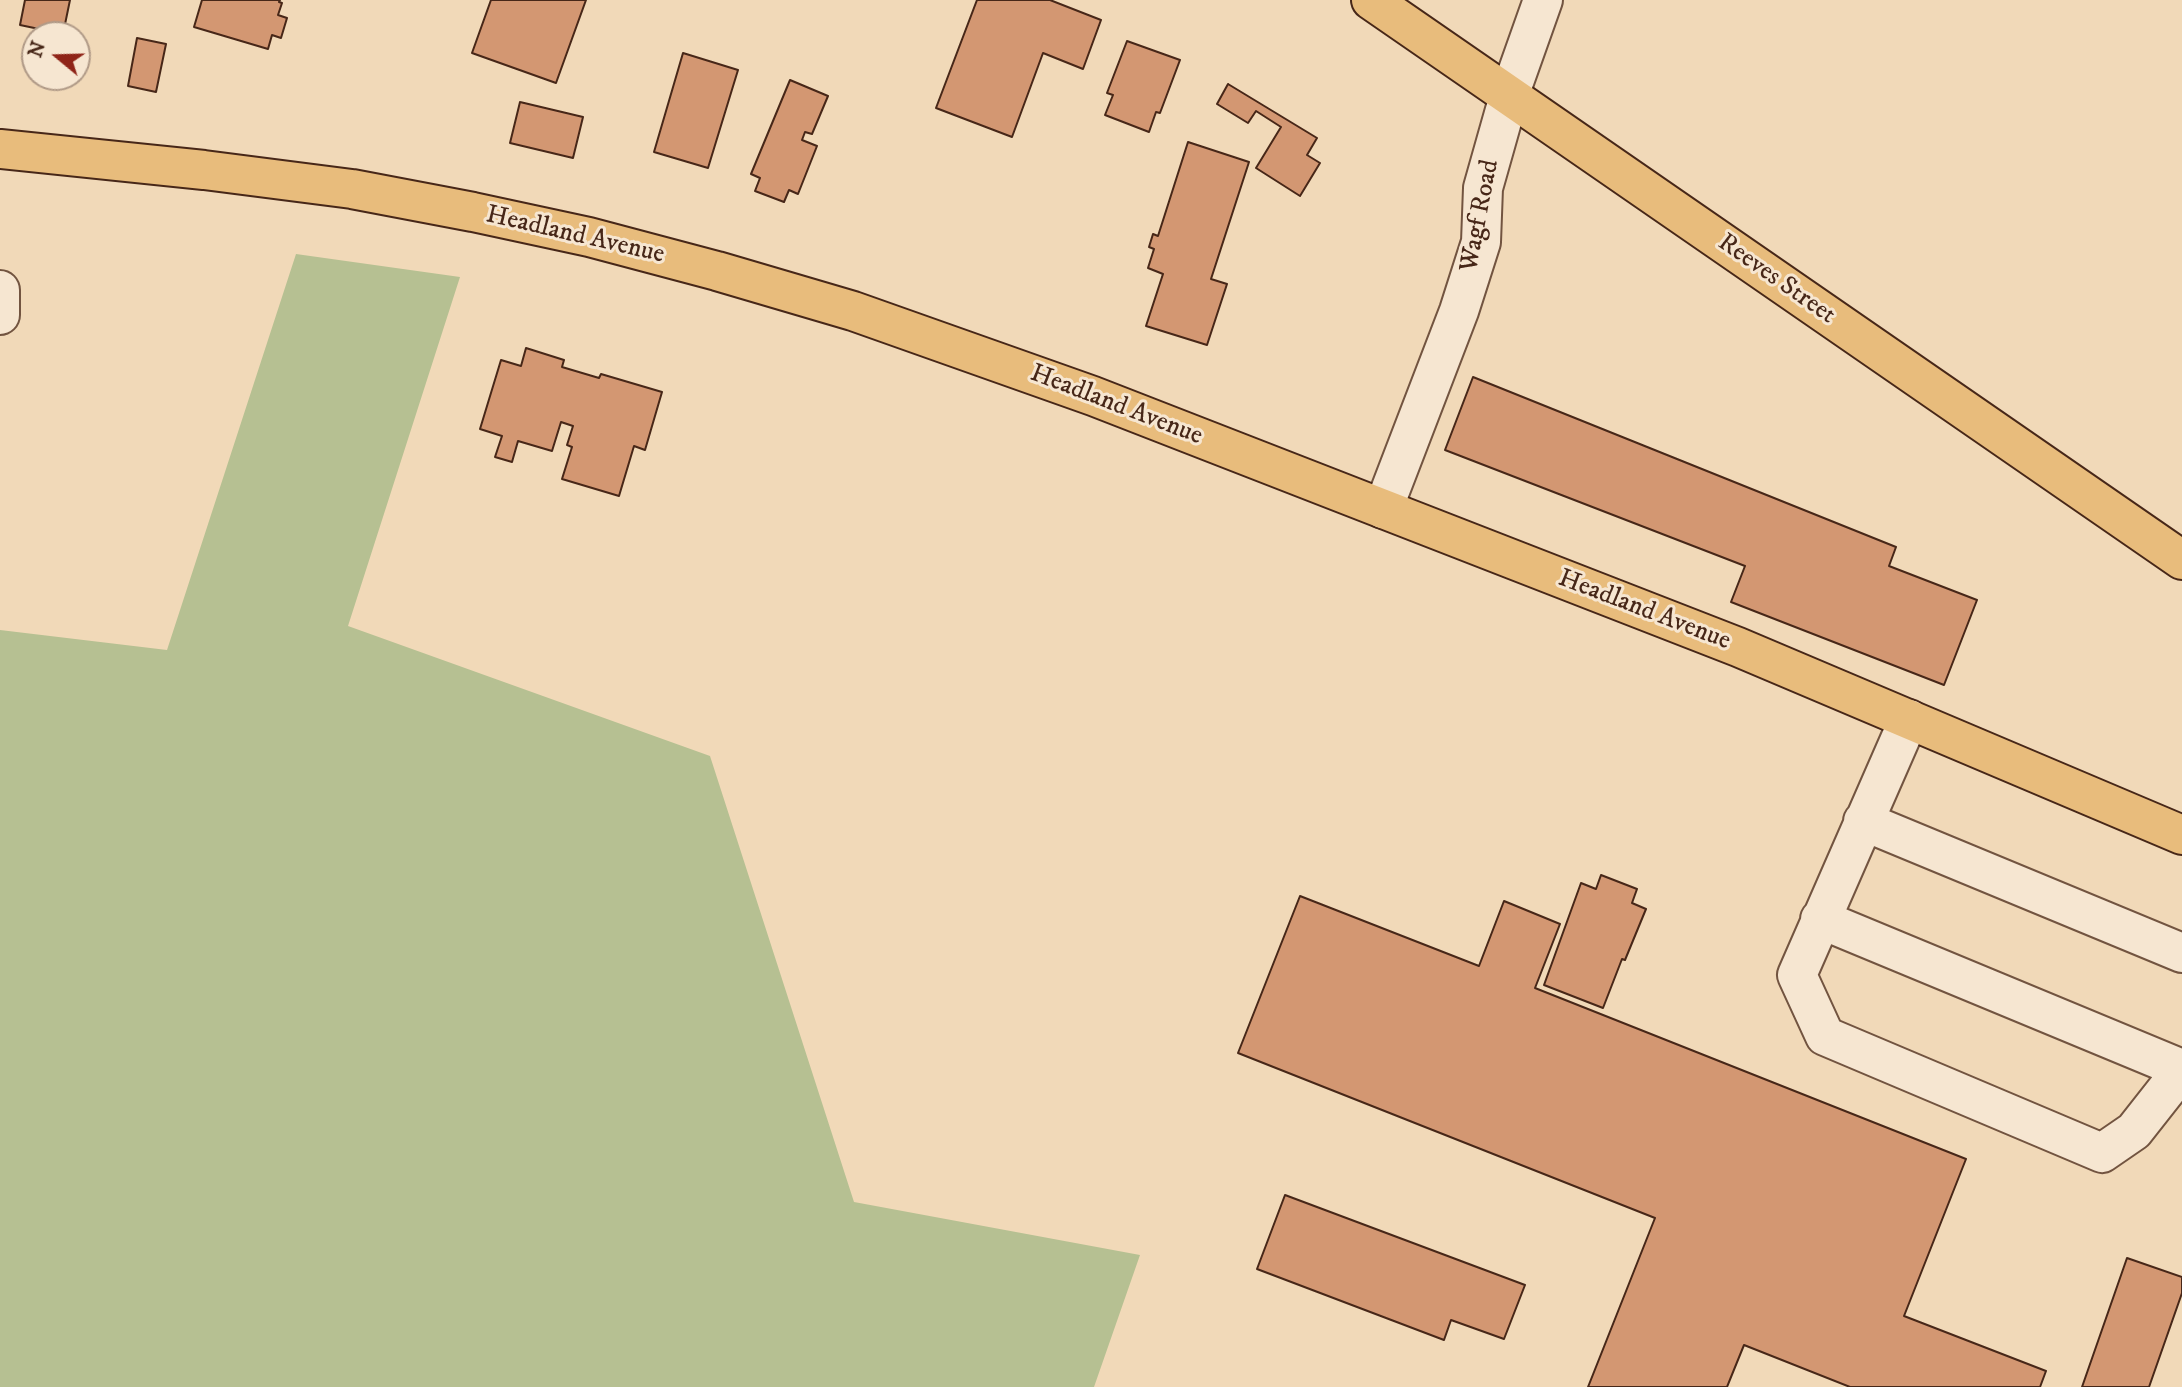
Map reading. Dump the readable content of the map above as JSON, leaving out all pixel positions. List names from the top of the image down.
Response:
{
  "streets": {
    "main road": ["Headland Avenue", "Reeves Street"],
    "street": ["Wagf Road"]
  },
  "crossings": [
    ["Wagf Road", "Headland Avenue"],
    ["Wagf Road", "Reeves Street"]
  ],
  "north": "left"
}
